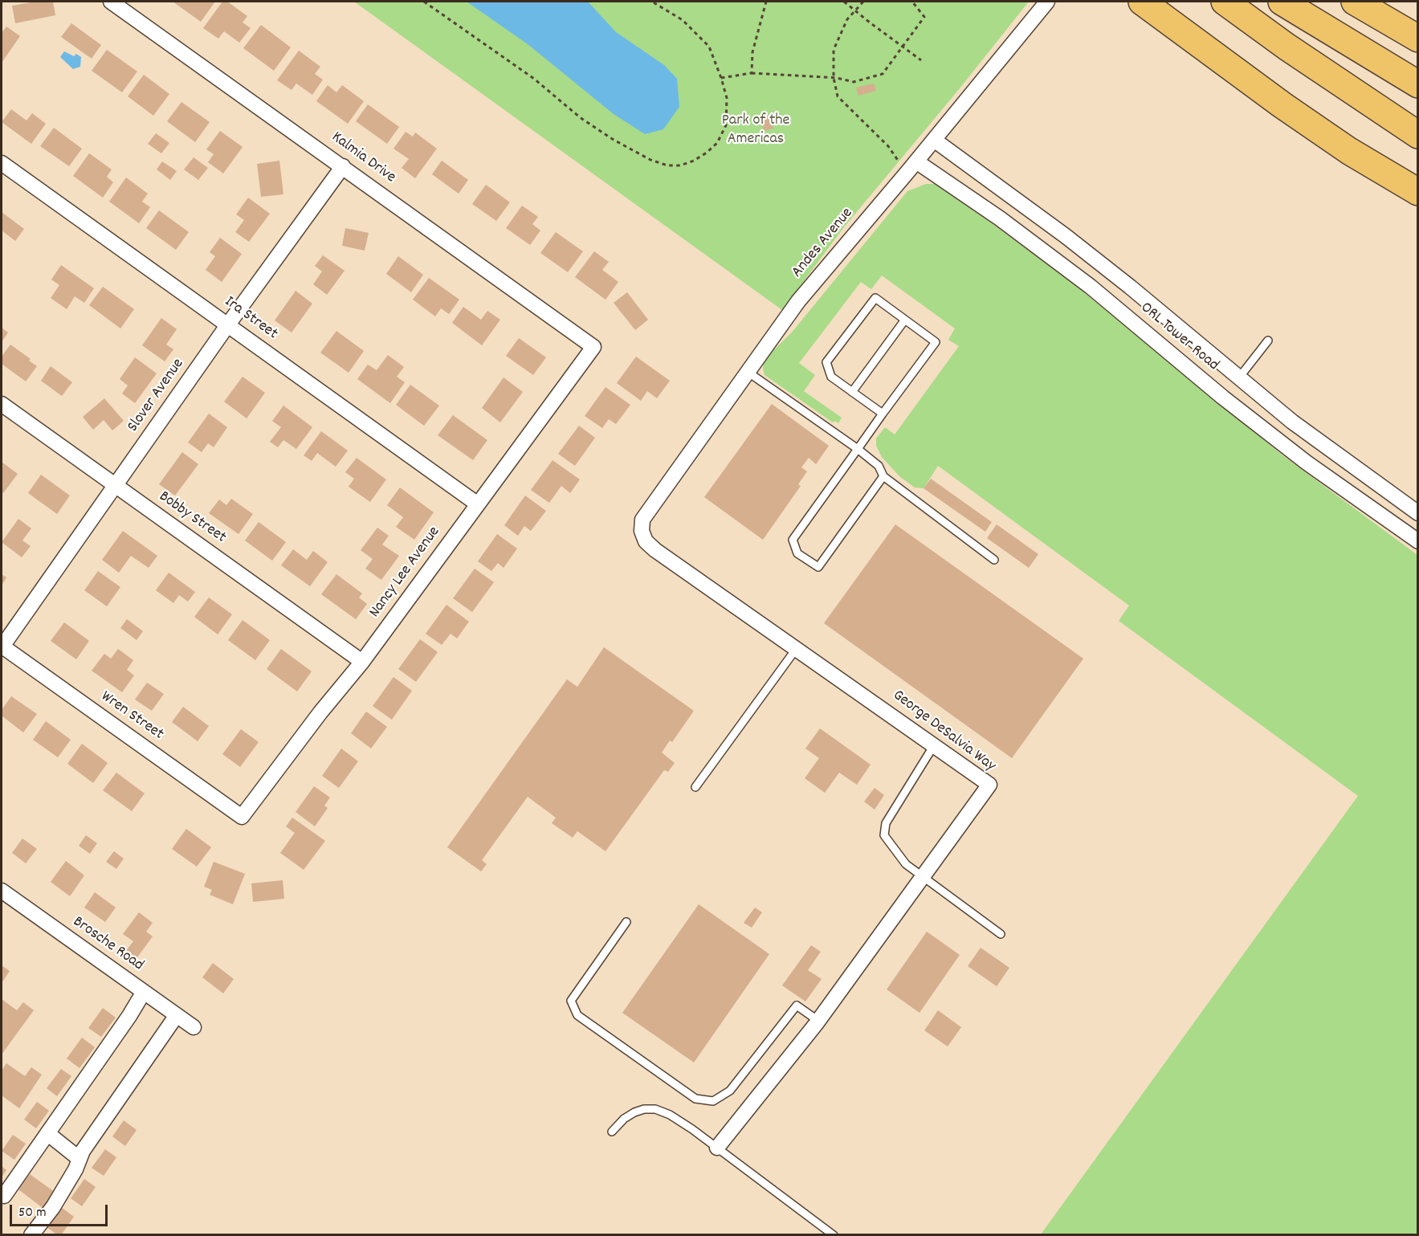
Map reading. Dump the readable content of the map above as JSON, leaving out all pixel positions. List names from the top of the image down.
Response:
{
  "streets": {
    "street": [
      "Kalmia Drive",
      "Andes Avenue",
      "Ira Street",
      "ORL Tower Road",
      "Slover Avenue",
      "Bobby Street",
      "Nancy Lee Avenue",
      "Wren Street",
      "George DeSalvia Way",
      "Brosche Road"
    ]
  },
  "crossings": [
    ["Kalmia Drive", "Slover Avenue"],
    ["Kalmia Drive", "Nancy Lee Avenue"],
    ["Andes Avenue", "ORL Tower Road"],
    ["Andes Avenue", "George DeSalvia Way"],
    ["Ira Street", "Slover Avenue"],
    ["Ira Street", "Nancy Lee Avenue"],
    ["Slover Avenue", "Bobby Street"],
    ["Slover Avenue", "Wren Street"],
    ["Bobby Street", "Nancy Lee Avenue"],
    ["Nancy Lee Avenue", "Wren Street"]
  ],
  "parks": ["Park of the Americas"],
  "scale_bar": "50 m"
}
